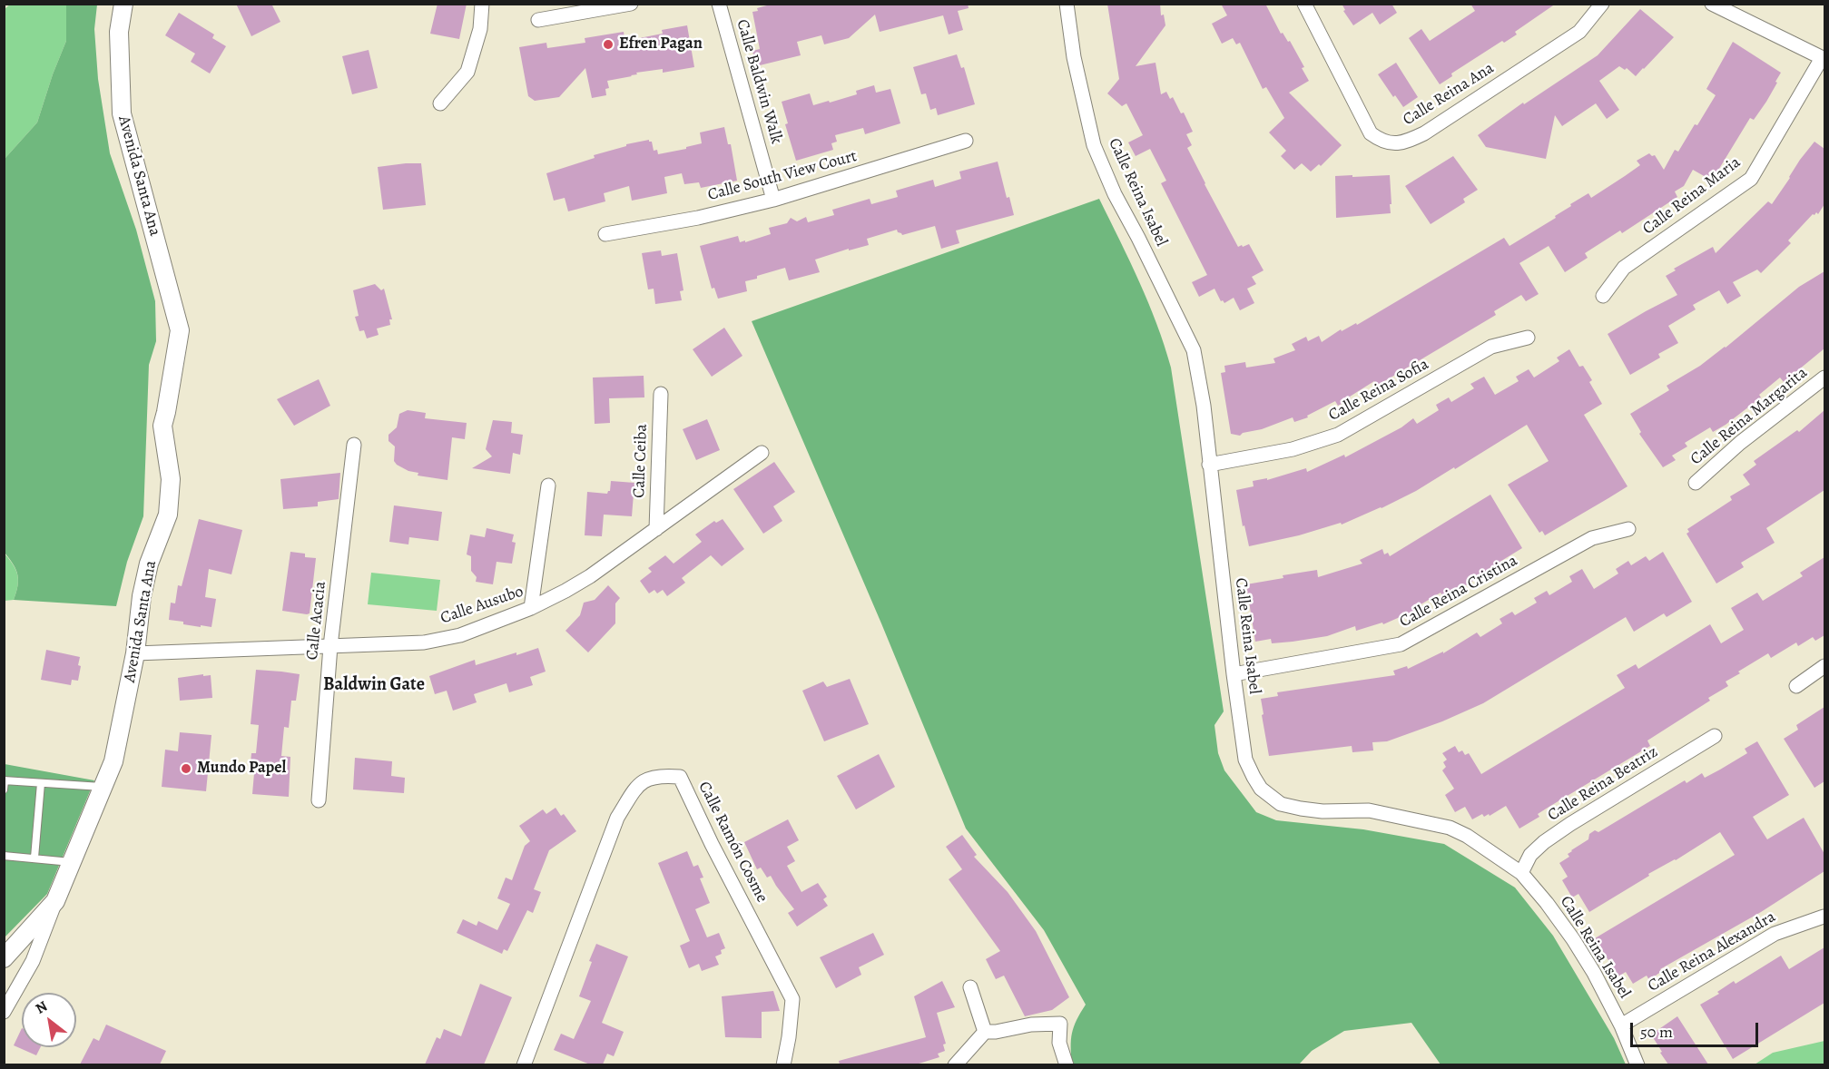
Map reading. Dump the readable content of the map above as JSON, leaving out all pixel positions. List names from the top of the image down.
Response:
{
  "streets": {
    "street": [
      "Calle Baldwin Walk",
      "Calle Reina Ana",
      "Avenida Santa Ana",
      "Calle South View Court",
      "Calle Reina Isabel",
      "Calle Reina Maria",
      "Calle Reina Sofia",
      "Calle Reina Margarita",
      "Calle Ceiba",
      "Calle Reina Cristina",
      "Calle Ausubo",
      "Calle Acacia",
      "Calle Reina Beatriz",
      "Calle Ramón Cosme",
      "Calle Reina Alexandra"
    ]
  },
  "crossings": [
    ["Calle Baldwin Walk", "Calle South View Court"],
    ["Avenida Santa Ana", "Calle Ausubo"],
    ["Calle Reina Isabel", "Calle Reina Sofia"],
    ["Calle Reina Isabel", "Calle Reina Cristina"],
    ["Calle Reina Isabel", "Calle Reina Beatriz"],
    ["Calle Reina Isabel", "Calle Reina Alexandra"],
    ["Calle Ceiba", "Calle Ausubo"],
    ["Calle Ausubo", "Calle Acacia"]
  ],
  "districts": ["Baldwin Gate"],
  "places": ["Efren Pagan", "Mundo Papel"],
  "scale_bar": "50 m",
  "north": "top left"
}
